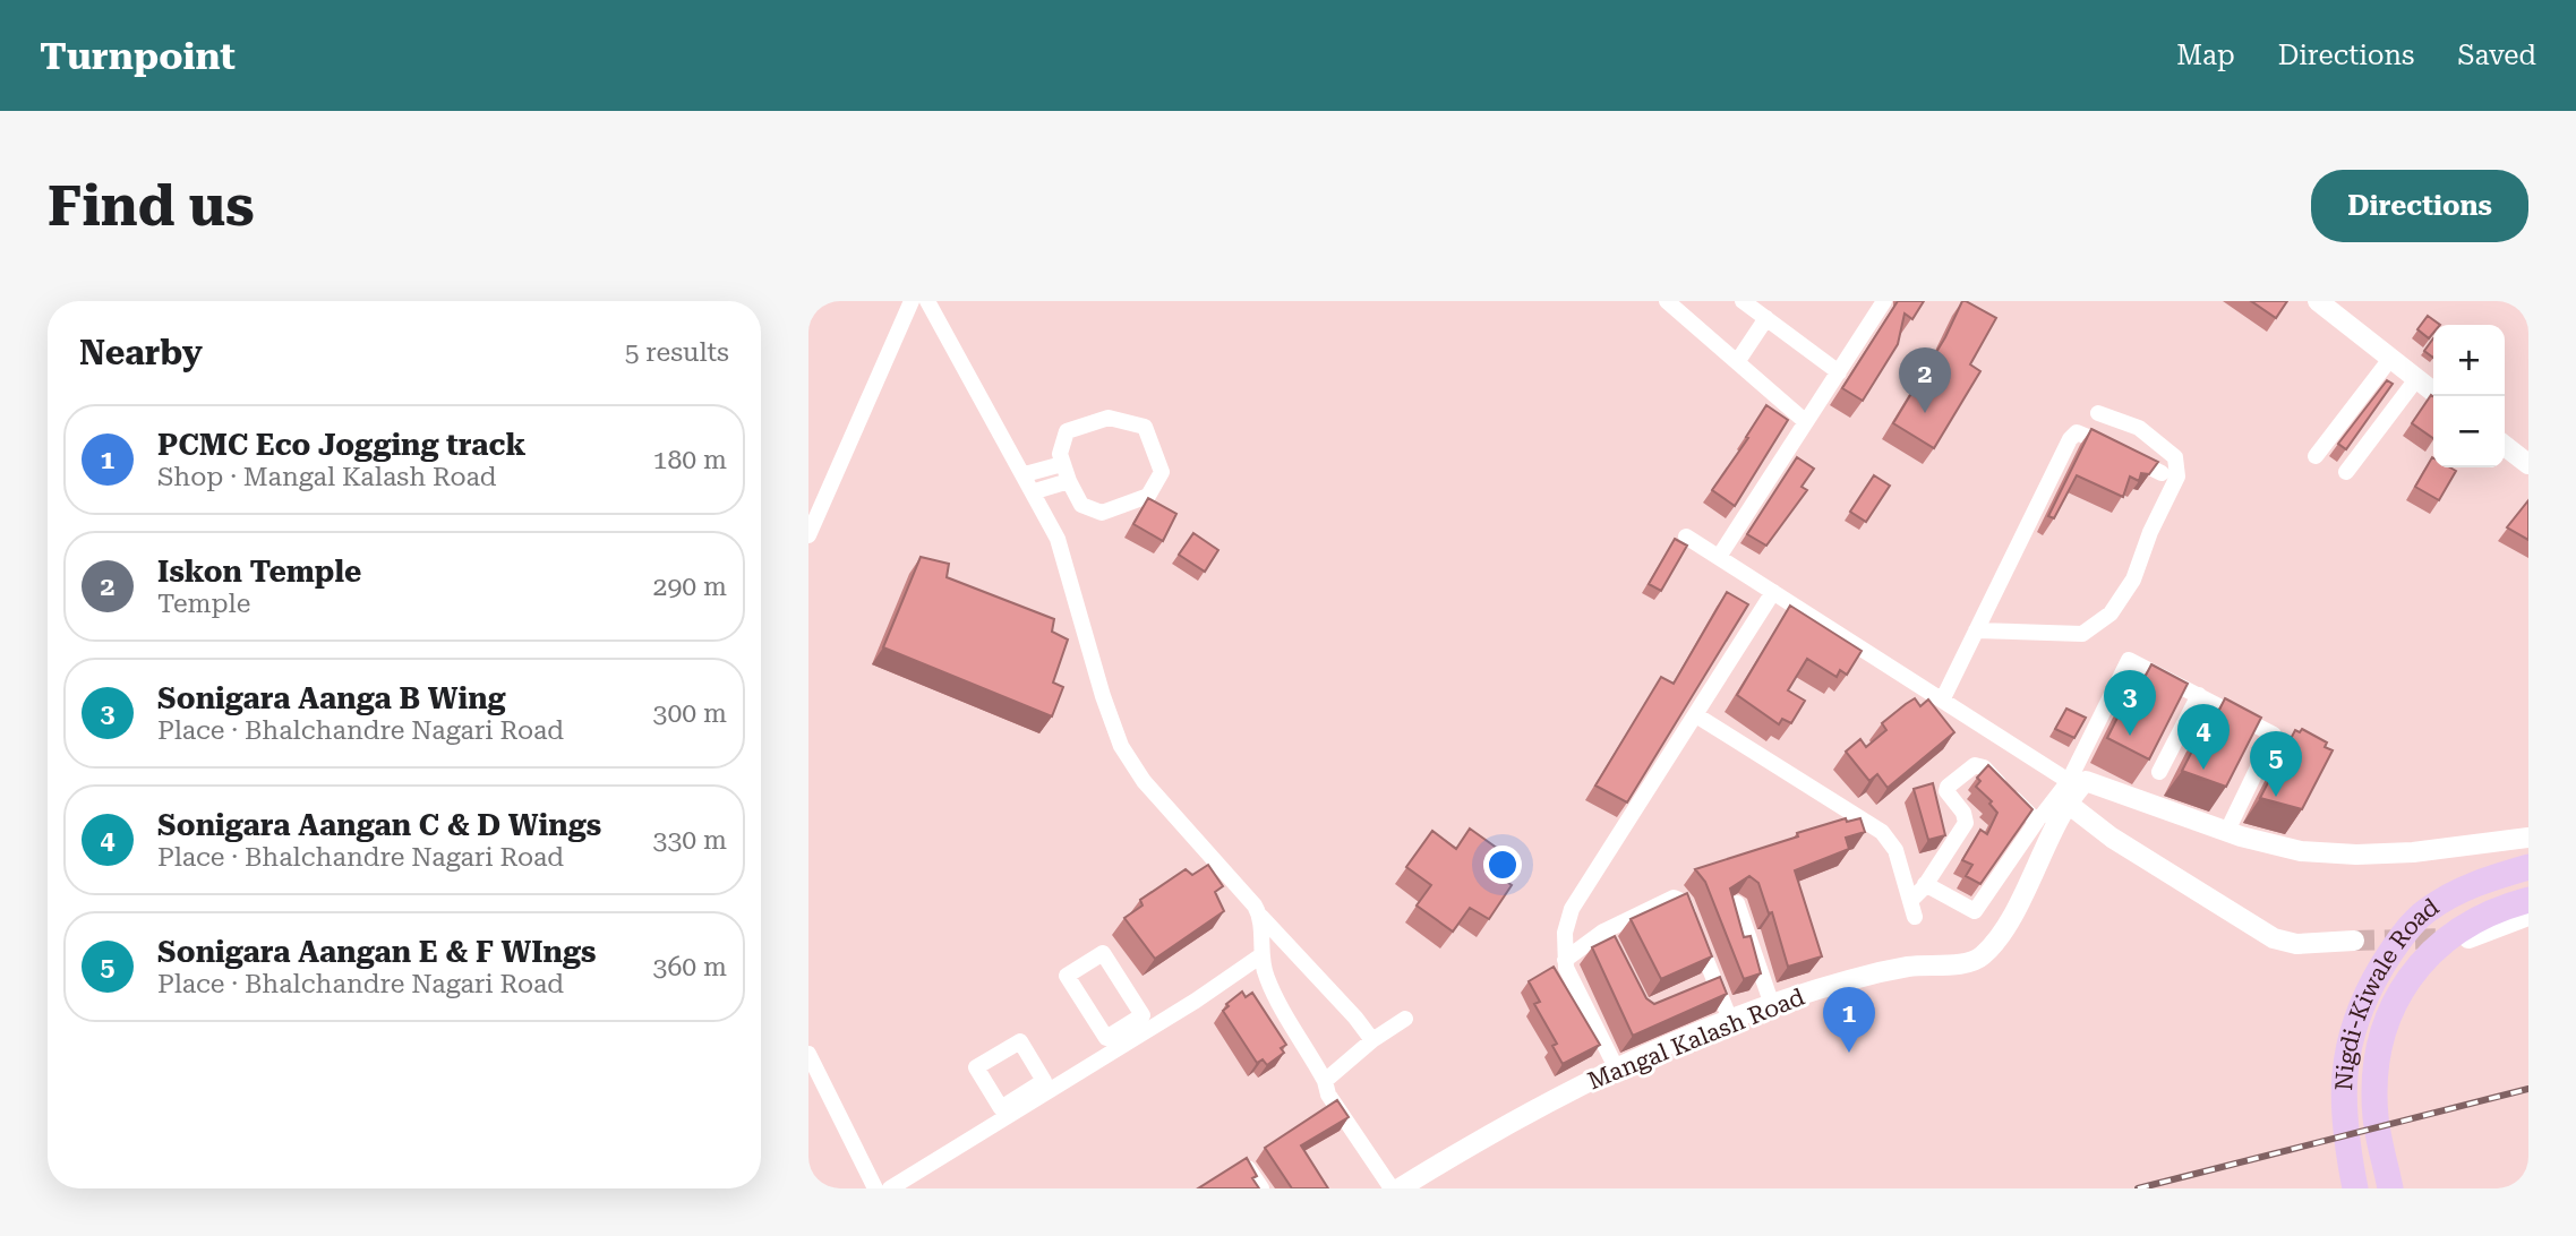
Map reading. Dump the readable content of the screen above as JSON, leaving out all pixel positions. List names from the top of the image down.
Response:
{
  "streets": {
    "main road": ["Nigdi-Kiwale Road"],
    "street": ["Mangal Kalash Road"]
  },
  "page": {
    "header": "Turnpoint",
    "nav": ["Map", "Directions", "Saved"],
    "buttons": "Directions",
    "title": "Find us",
    "heading": ["Nearby", "5 results"],
    "map_buttons": ["+", "−"],
    "pins": [
      "2",
      "3",
      "4",
      "5",
      "1"
    ],
    "list": [
      {
        "mark": "1",
        "name": "PCMC Eco Jogging track",
        "note": "Shop · Mangal Kalash Road",
        "value": "180 m"
      },
      {
        "mark": "2",
        "name": "Iskon Temple",
        "note": "Temple",
        "value": "290 m"
      },
      {
        "mark": "3",
        "name": "Sonigara Aanga B Wing",
        "note": "Place · Bhalchandre Nagari Road",
        "value": "300 m"
      },
      {
        "mark": "4",
        "name": "Sonigara Aangan C & D Wings",
        "note": "Place · Bhalchandre Nagari Road",
        "value": "330 m"
      },
      {
        "mark": "5",
        "name": "Sonigara Aangan E & F WIngs",
        "note": "Place · Bhalchandre Nagari Road",
        "value": "360 m"
      }
    ]
  }
}
